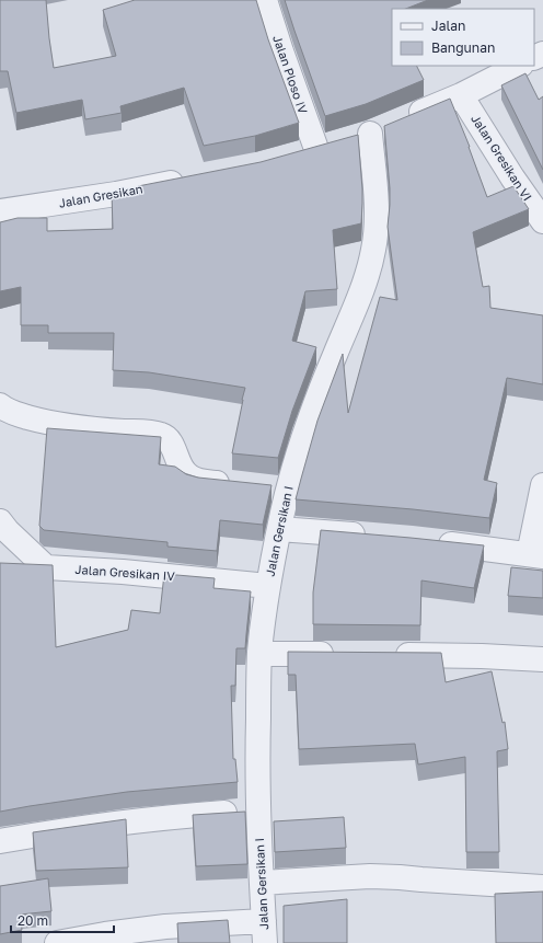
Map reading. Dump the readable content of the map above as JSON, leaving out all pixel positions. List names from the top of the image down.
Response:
{
  "streets": {
    "street": [
      "Jalan Ploso IV",
      "Jalan Gresikan VI",
      "Jalan Gresikan",
      "Jalan Gersikan I",
      "Jalan Gresikan IV"
    ]
  },
  "crossings": [
    ["Jalan Ploso IV", "Jalan Gersikan I"],
    ["Jalan Gersikan I", "Jalan Gresikan IV"]
  ],
  "legend": ["Jalan", "Bangunan"],
  "scale_bar": "20 m"
}
